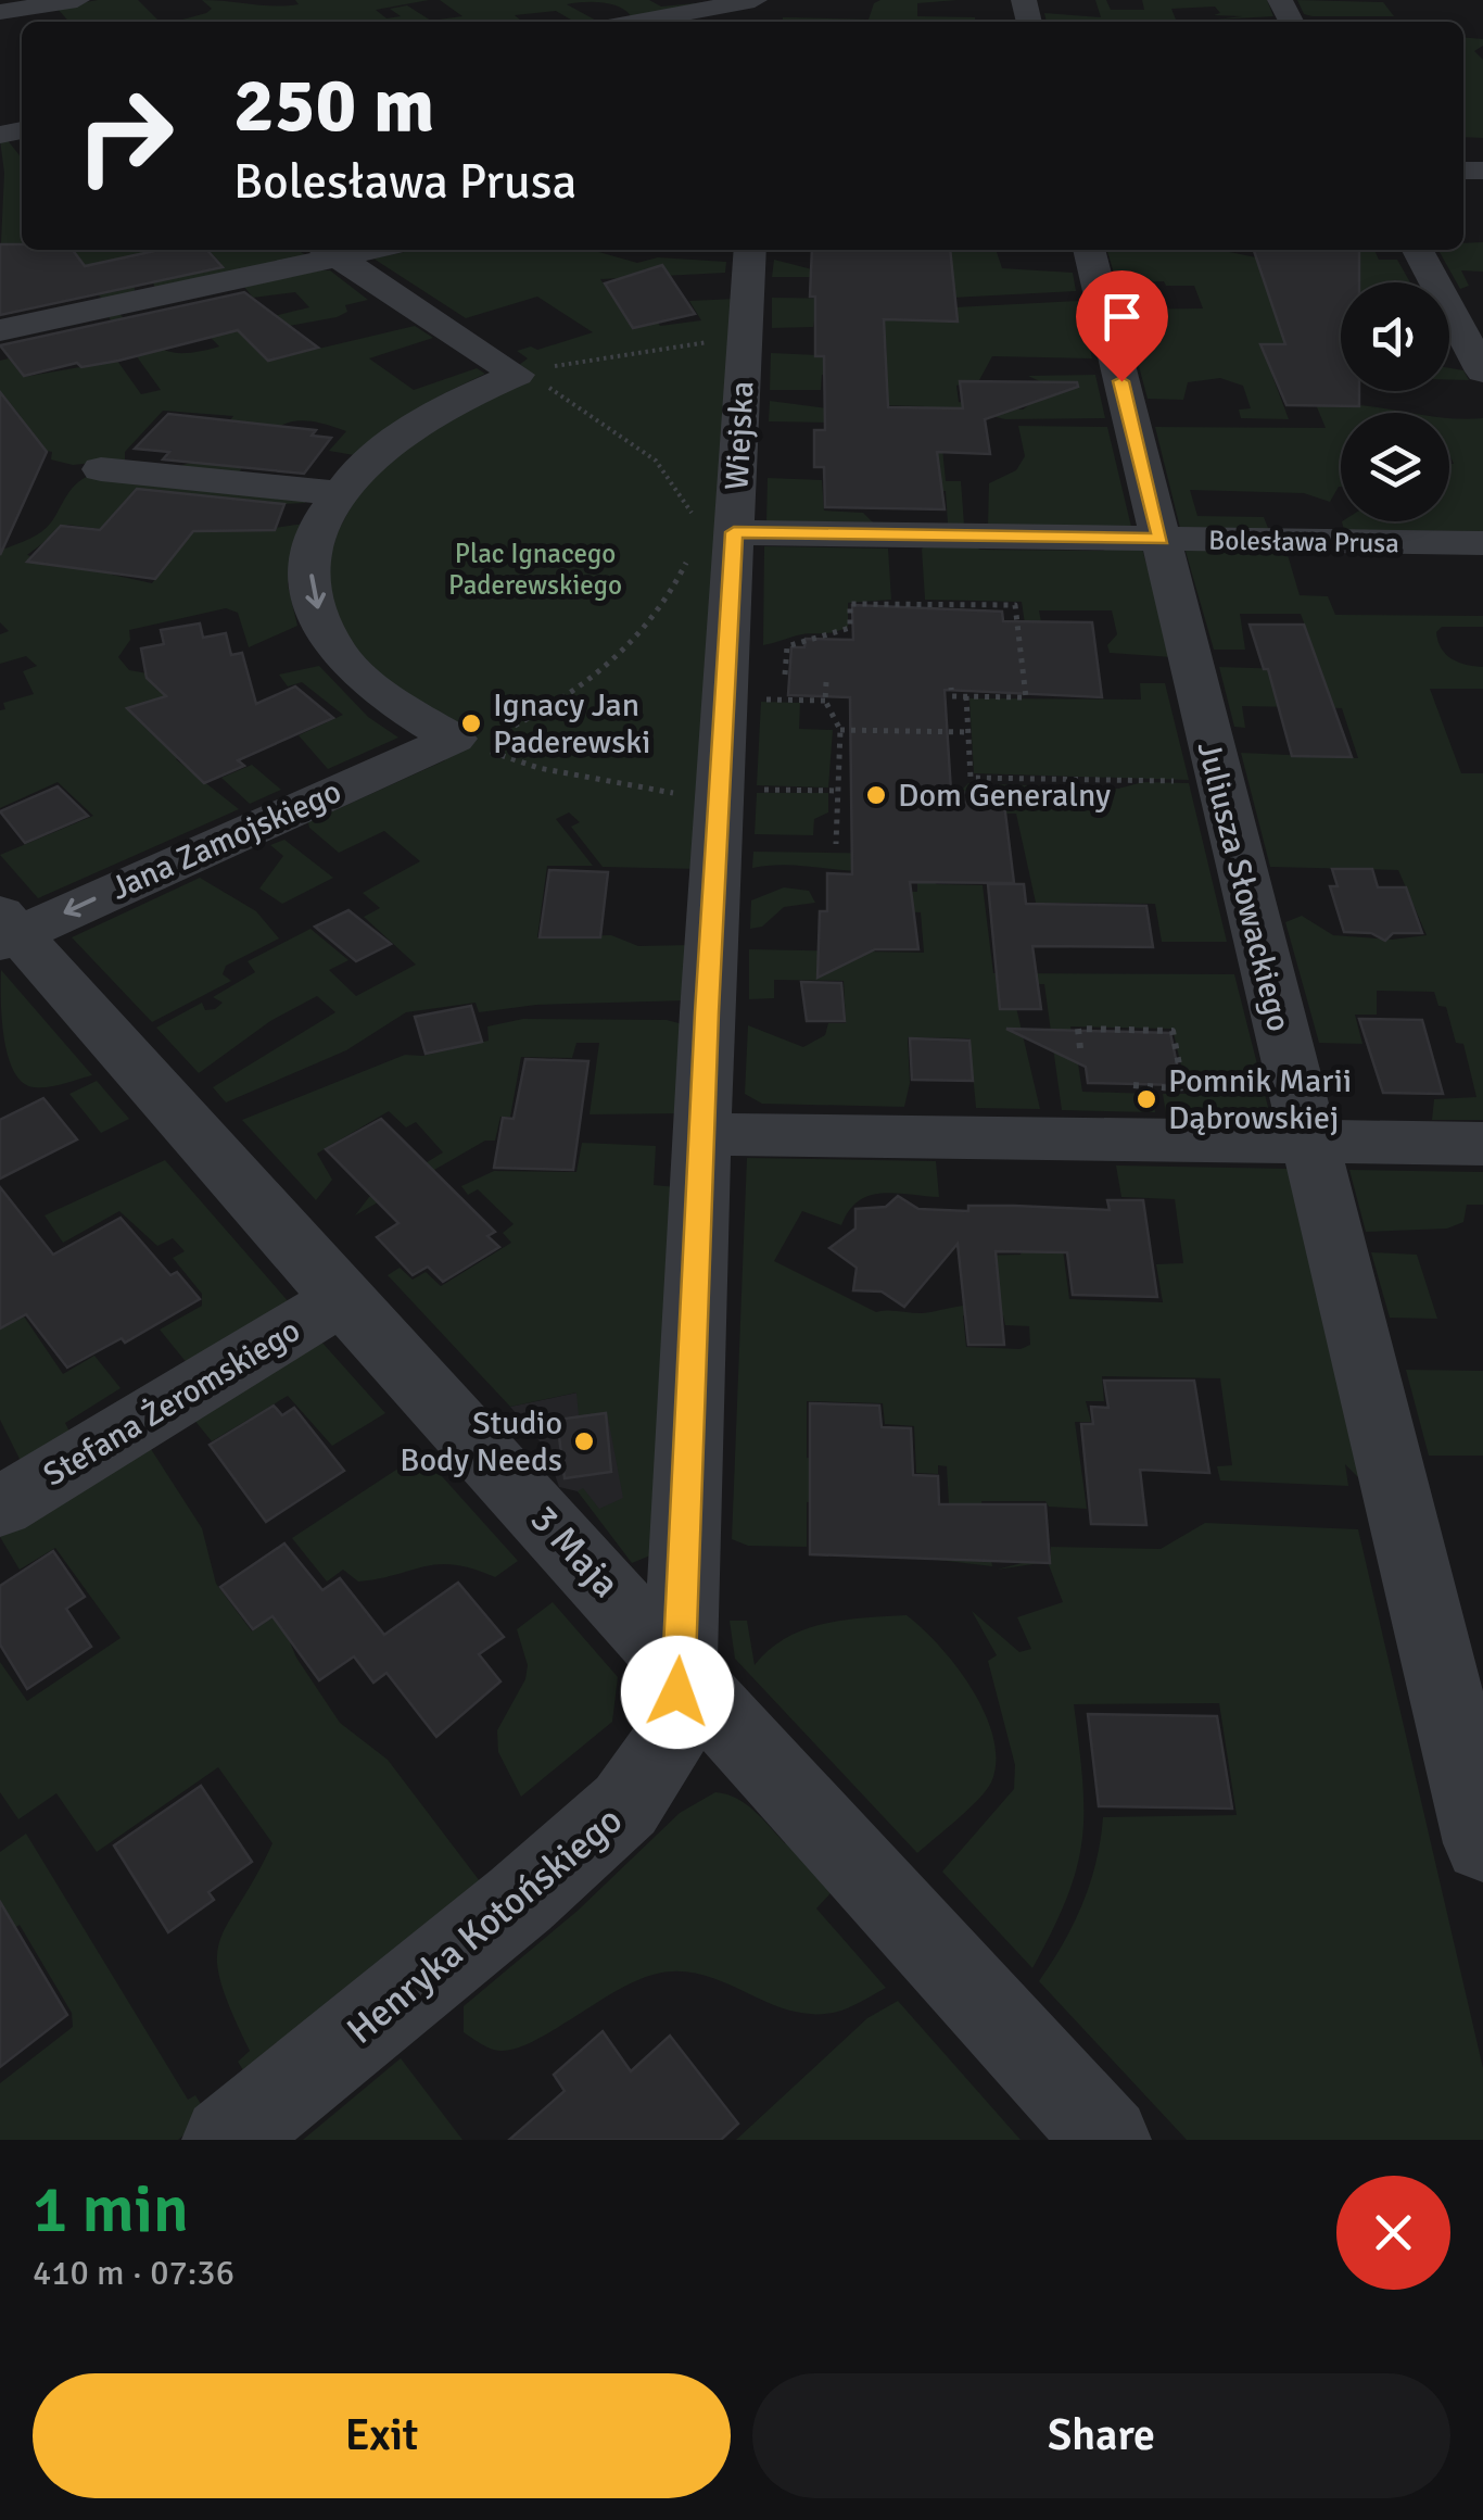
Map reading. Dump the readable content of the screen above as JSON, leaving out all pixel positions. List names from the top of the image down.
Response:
{
  "streets": {
    "street": [
      "Wiejska",
      "Bolesława Prusa",
      "Jana Zamojskiego",
      "Juliusza Słowackiego",
      "Stefana Żeromskiego",
      "3 Maja",
      "Henryka Kotońskiego"
    ]
  },
  "crossings": [
    ["Wiejska", "Bolesława Prusa"],
    ["Wiejska", "Jana Zamojskiego"],
    ["Wiejska", "3 Maja"],
    ["Wiejska", "Henryka Kotońskiego"],
    ["Bolesława Prusa", "Jana Zamojskiego"],
    ["Bolesława Prusa", "Juliusza Słowackiego"],
    ["Jana Zamojskiego", "3 Maja"],
    ["Stefana Żeromskiego", "3 Maja"],
    ["3 Maja", "Henryka Kotońskiego"]
  ],
  "one_way": ["Jana Zamojskiego"],
  "parks": ["Plac Ignacego Paderewskiego"],
  "places": [
    "Ignacy Jan Paderewski",
    "Dom Generalny",
    "Pomnik Marii Dąbrowskiej",
    "Studio Body Needs"
  ],
  "page": {
    "turn": ["250 m", "Bolesława Prusa"],
    "heading": ["1 min", "410 m · 07:36"],
    "buttons": ["Exit", "Share"]
  }
}
